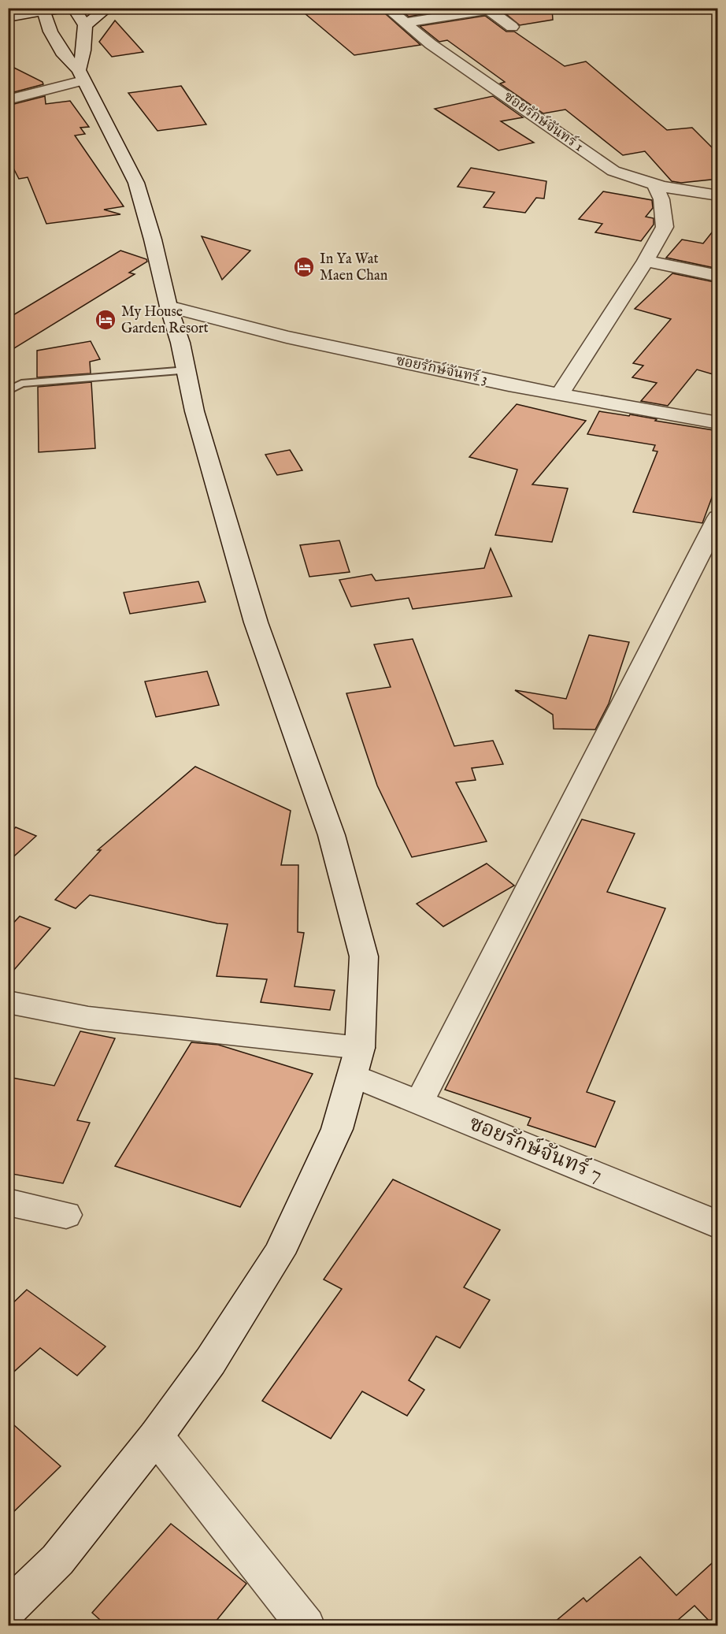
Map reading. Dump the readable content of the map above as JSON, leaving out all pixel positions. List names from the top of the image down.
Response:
{
  "streets": {
    "street": ["ซอยรักษ์จันทร์ 1", "ซอยรักษ์จันทร์ 3", "ซอยรักษ์จันทร์ 7"]
  },
  "places": {
    "hotel": ["In Ya Wat Maen Chan", "My House Garden Resort"]
  }
}
